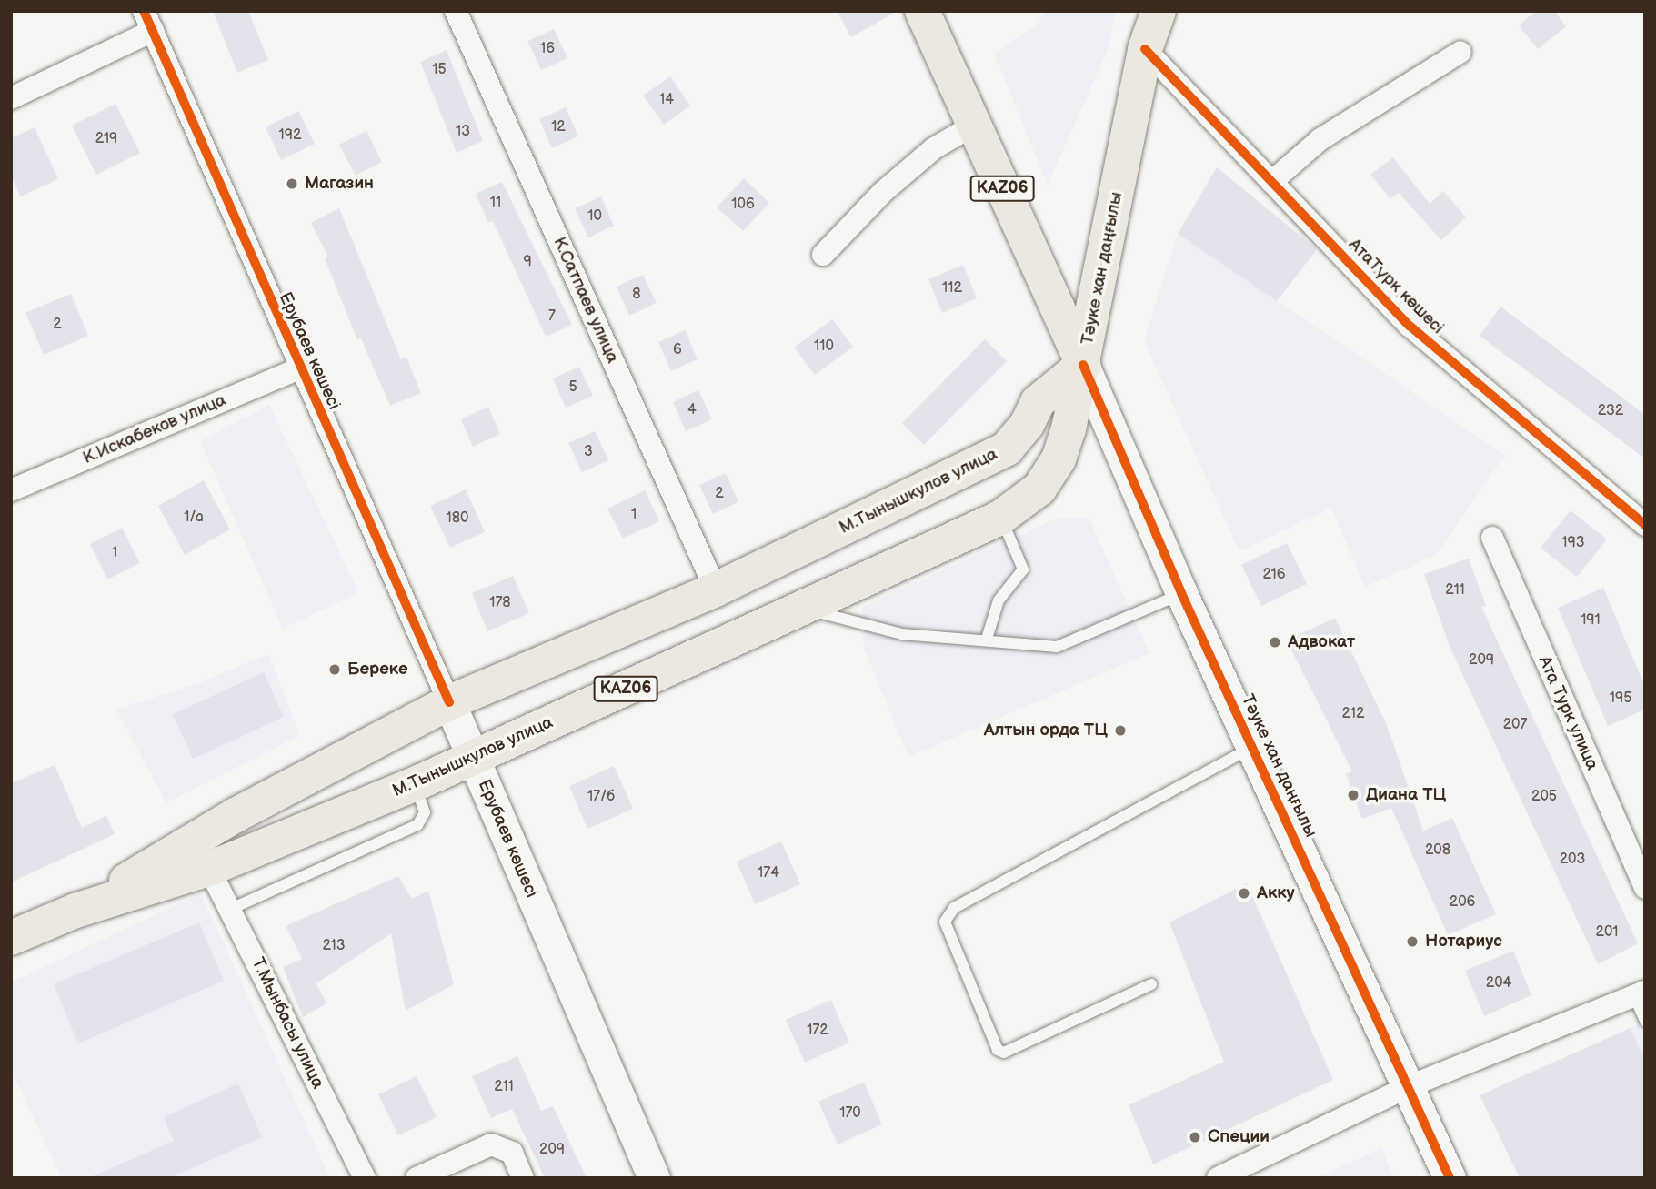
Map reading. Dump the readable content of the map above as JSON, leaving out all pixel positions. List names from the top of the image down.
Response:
{
  "streets": {
    "main road": ["KАZ06", "Тәуке хан даңғылы", "М.Тынышкулов улица"],
    "street": [
      "АтаТүрк көшесі",
      "К.Сатпаев улица",
      "Ерубаев көшесі",
      "К.Искабеков улица",
      "Ата Турк улица",
      "Т.Мынбасы улица"
    ]
  },
  "crossings": [
    ["KАZ06", "Тәуке хан даңғылы"],
    ["KАZ06", "М.Тынышкулов улица"],
    ["Тәуке хан даңғылы", "АтаТүрк көшесі"],
    ["Тәуке хан даңғылы", "М.Тынышкулов улица"],
    ["К.Сатпаев улица", "М.Тынышкулов улица"],
    ["Ерубаев көшесі", "К.Искабеков улица"],
    ["Ерубаев көшесі", "М.Тынышкулов улица"],
    ["М.Тынышкулов улица", "Т.Мынбасы улица"]
  ],
  "places": [
    "Магазин",
    "Адвокат",
    "Береке",
    "Алтын орда ТЦ",
    "Диана ТЦ",
    "Акку",
    "Нотариус",
    "Специи"
  ],
  "house_numbers": [
    "16",
    "15",
    "14",
    "12",
    "13",
    "192",
    "219",
    "11",
    "106",
    "10",
    "9",
    "112",
    "8",
    "7",
    "2",
    "110",
    "6",
    "5",
    "4",
    "232",
    "3",
    "2",
    "1",
    "1/a",
    "180",
    "193",
    "1",
    "216",
    "211",
    "178",
    "191",
    "209",
    "195",
    "212",
    "207",
    "17/б",
    "205",
    "208",
    "203",
    "174",
    "206",
    "201",
    "213",
    "204",
    "172",
    "211",
    "170",
    "209"
  ]
}
